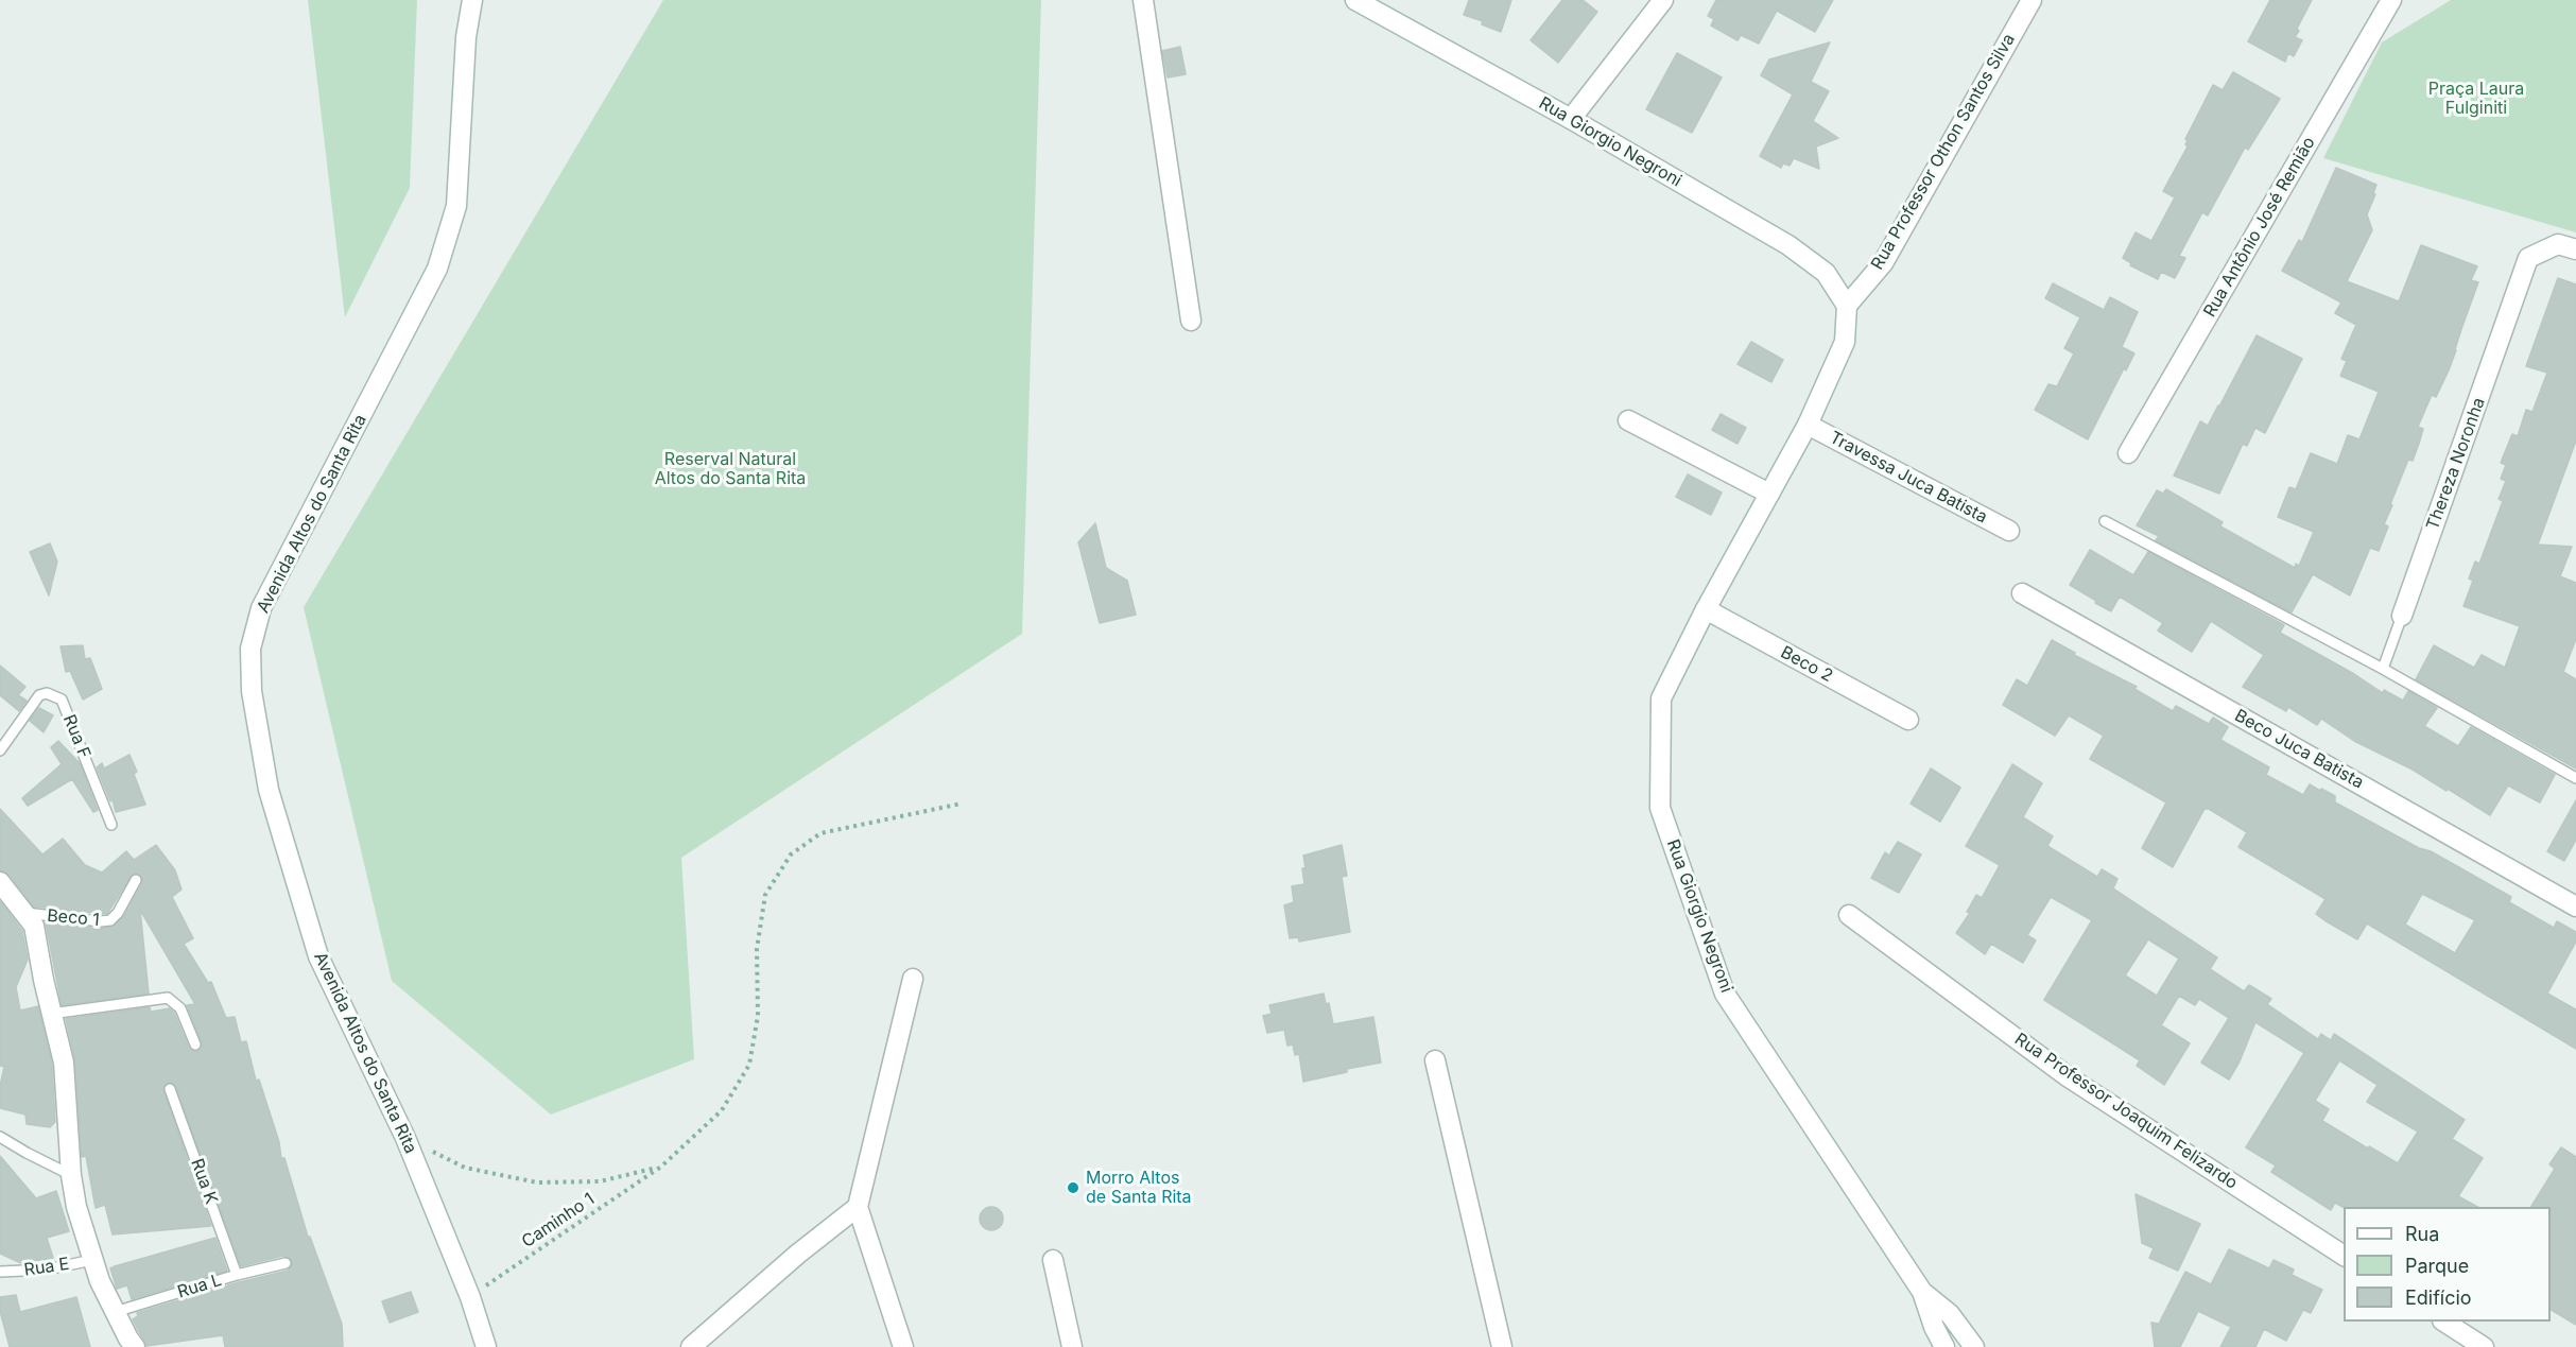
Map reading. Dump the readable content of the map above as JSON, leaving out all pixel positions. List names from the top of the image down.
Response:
{
  "streets": {
    "street": [
      "Rua Giorgio Negroni",
      "Rua Professor Othon Santos Silva",
      "Rua Antônio José Remião",
      "Thereza Noronha",
      "Travessa Juca Batista",
      "Avenida Altos do Santa Rita",
      "Beco 2",
      "Beco Juca Batista",
      "Rua Professor Joaquim Felizardo"
    ],
    "lane": [
      "Rua F",
      "Beco 1",
      "Rua K",
      "Rua E",
      "Rua L"
    ],
    "path": ["Caminho 1"]
  },
  "crossings": [
    ["Rua Giorgio Negroni", "Rua Professor Othon Santos Silva"],
    ["Rua Giorgio Negroni", "Beco 2"],
    ["Avenida Altos do Santa Rita", "Caminho 1"],
    ["Rua K", "Rua L"]
  ],
  "parks": ["Praça Laura Fulginiti", "Reserval Natural Altos do Santa Rita"],
  "places": ["Morro Altos de Santa Rita"],
  "legend": ["Rua", "Parque", "Edifício"]
}
